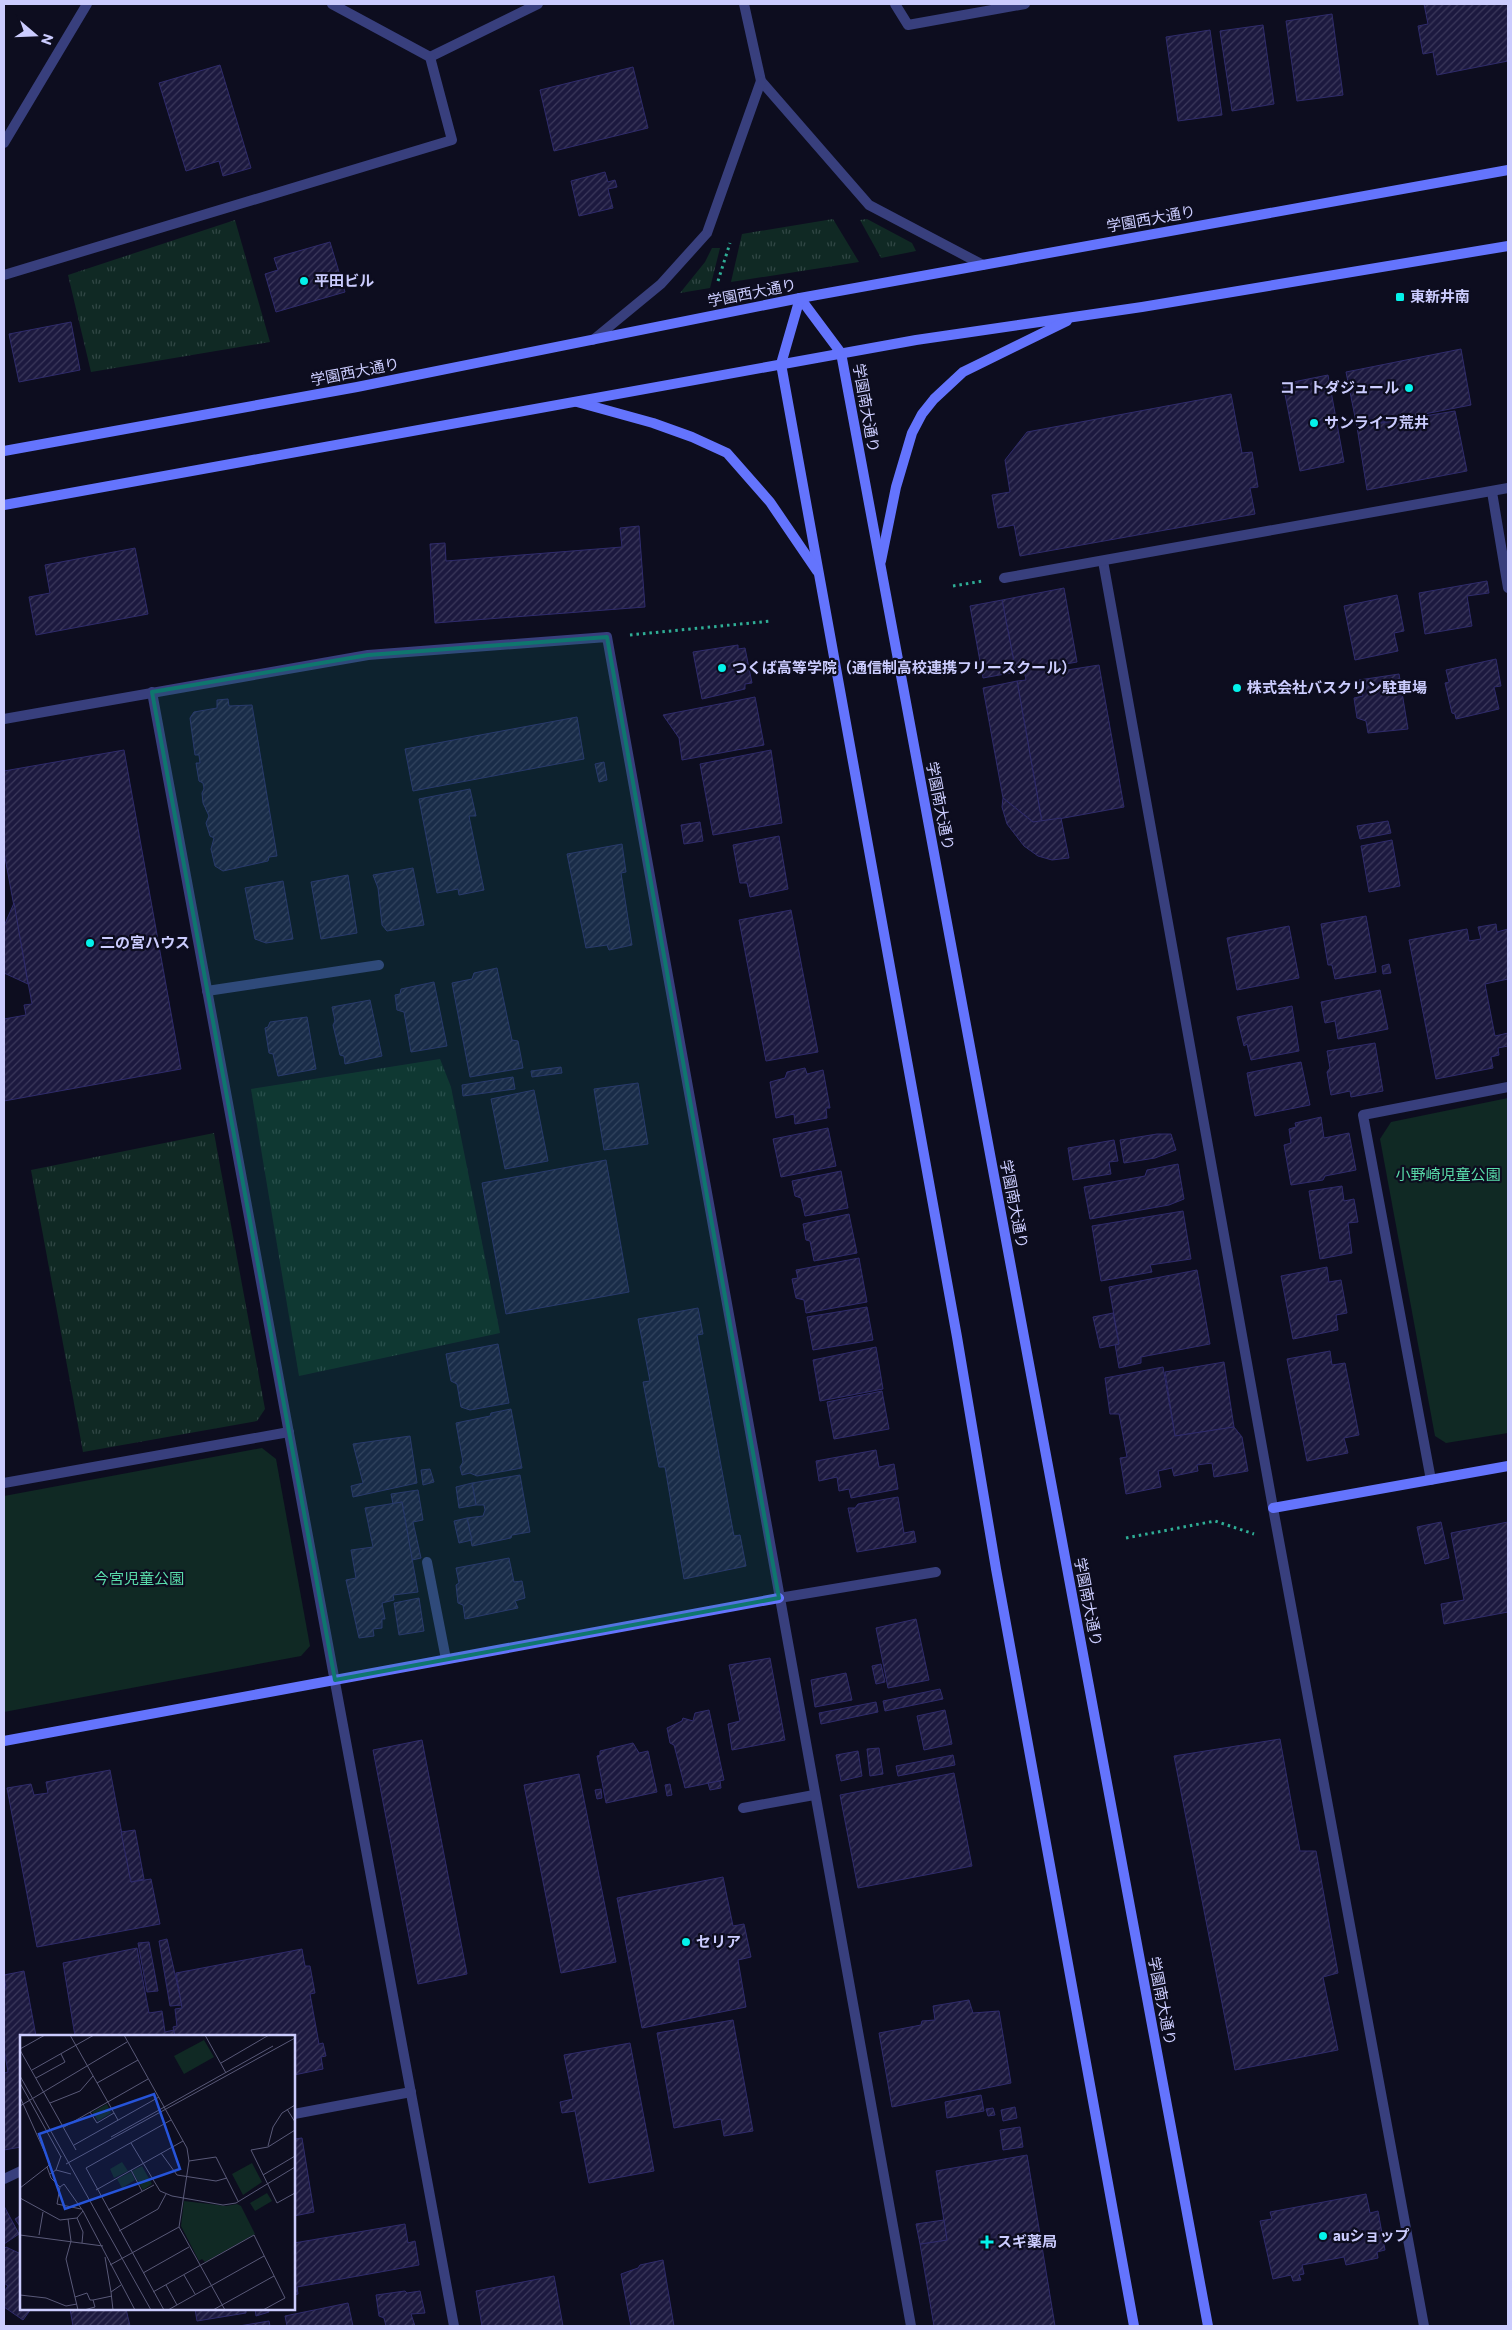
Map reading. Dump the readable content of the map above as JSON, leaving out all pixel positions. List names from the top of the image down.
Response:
{
  "streets": {
    "main road": ["学園西大通り", "学園南大通り"]
  },
  "crossings": [
    ["学園西大通り", "学園南大通り"]
  ],
  "parks": ["小野崎児童公園", "今宮児童公園"],
  "places": {
    "other": [
      "平田ビル",
      "コートダジュール",
      "サンライフ荒井",
      "つくば高等学院（通信制高校連携フリースクール）",
      "株式会社バスクリン駐車場",
      "二の宮ハウス",
      "セリア",
      "auショップ"
    ],
    "transit": ["東新井南"],
    "health": ["スギ薬局"]
  },
  "north": "right"
}
